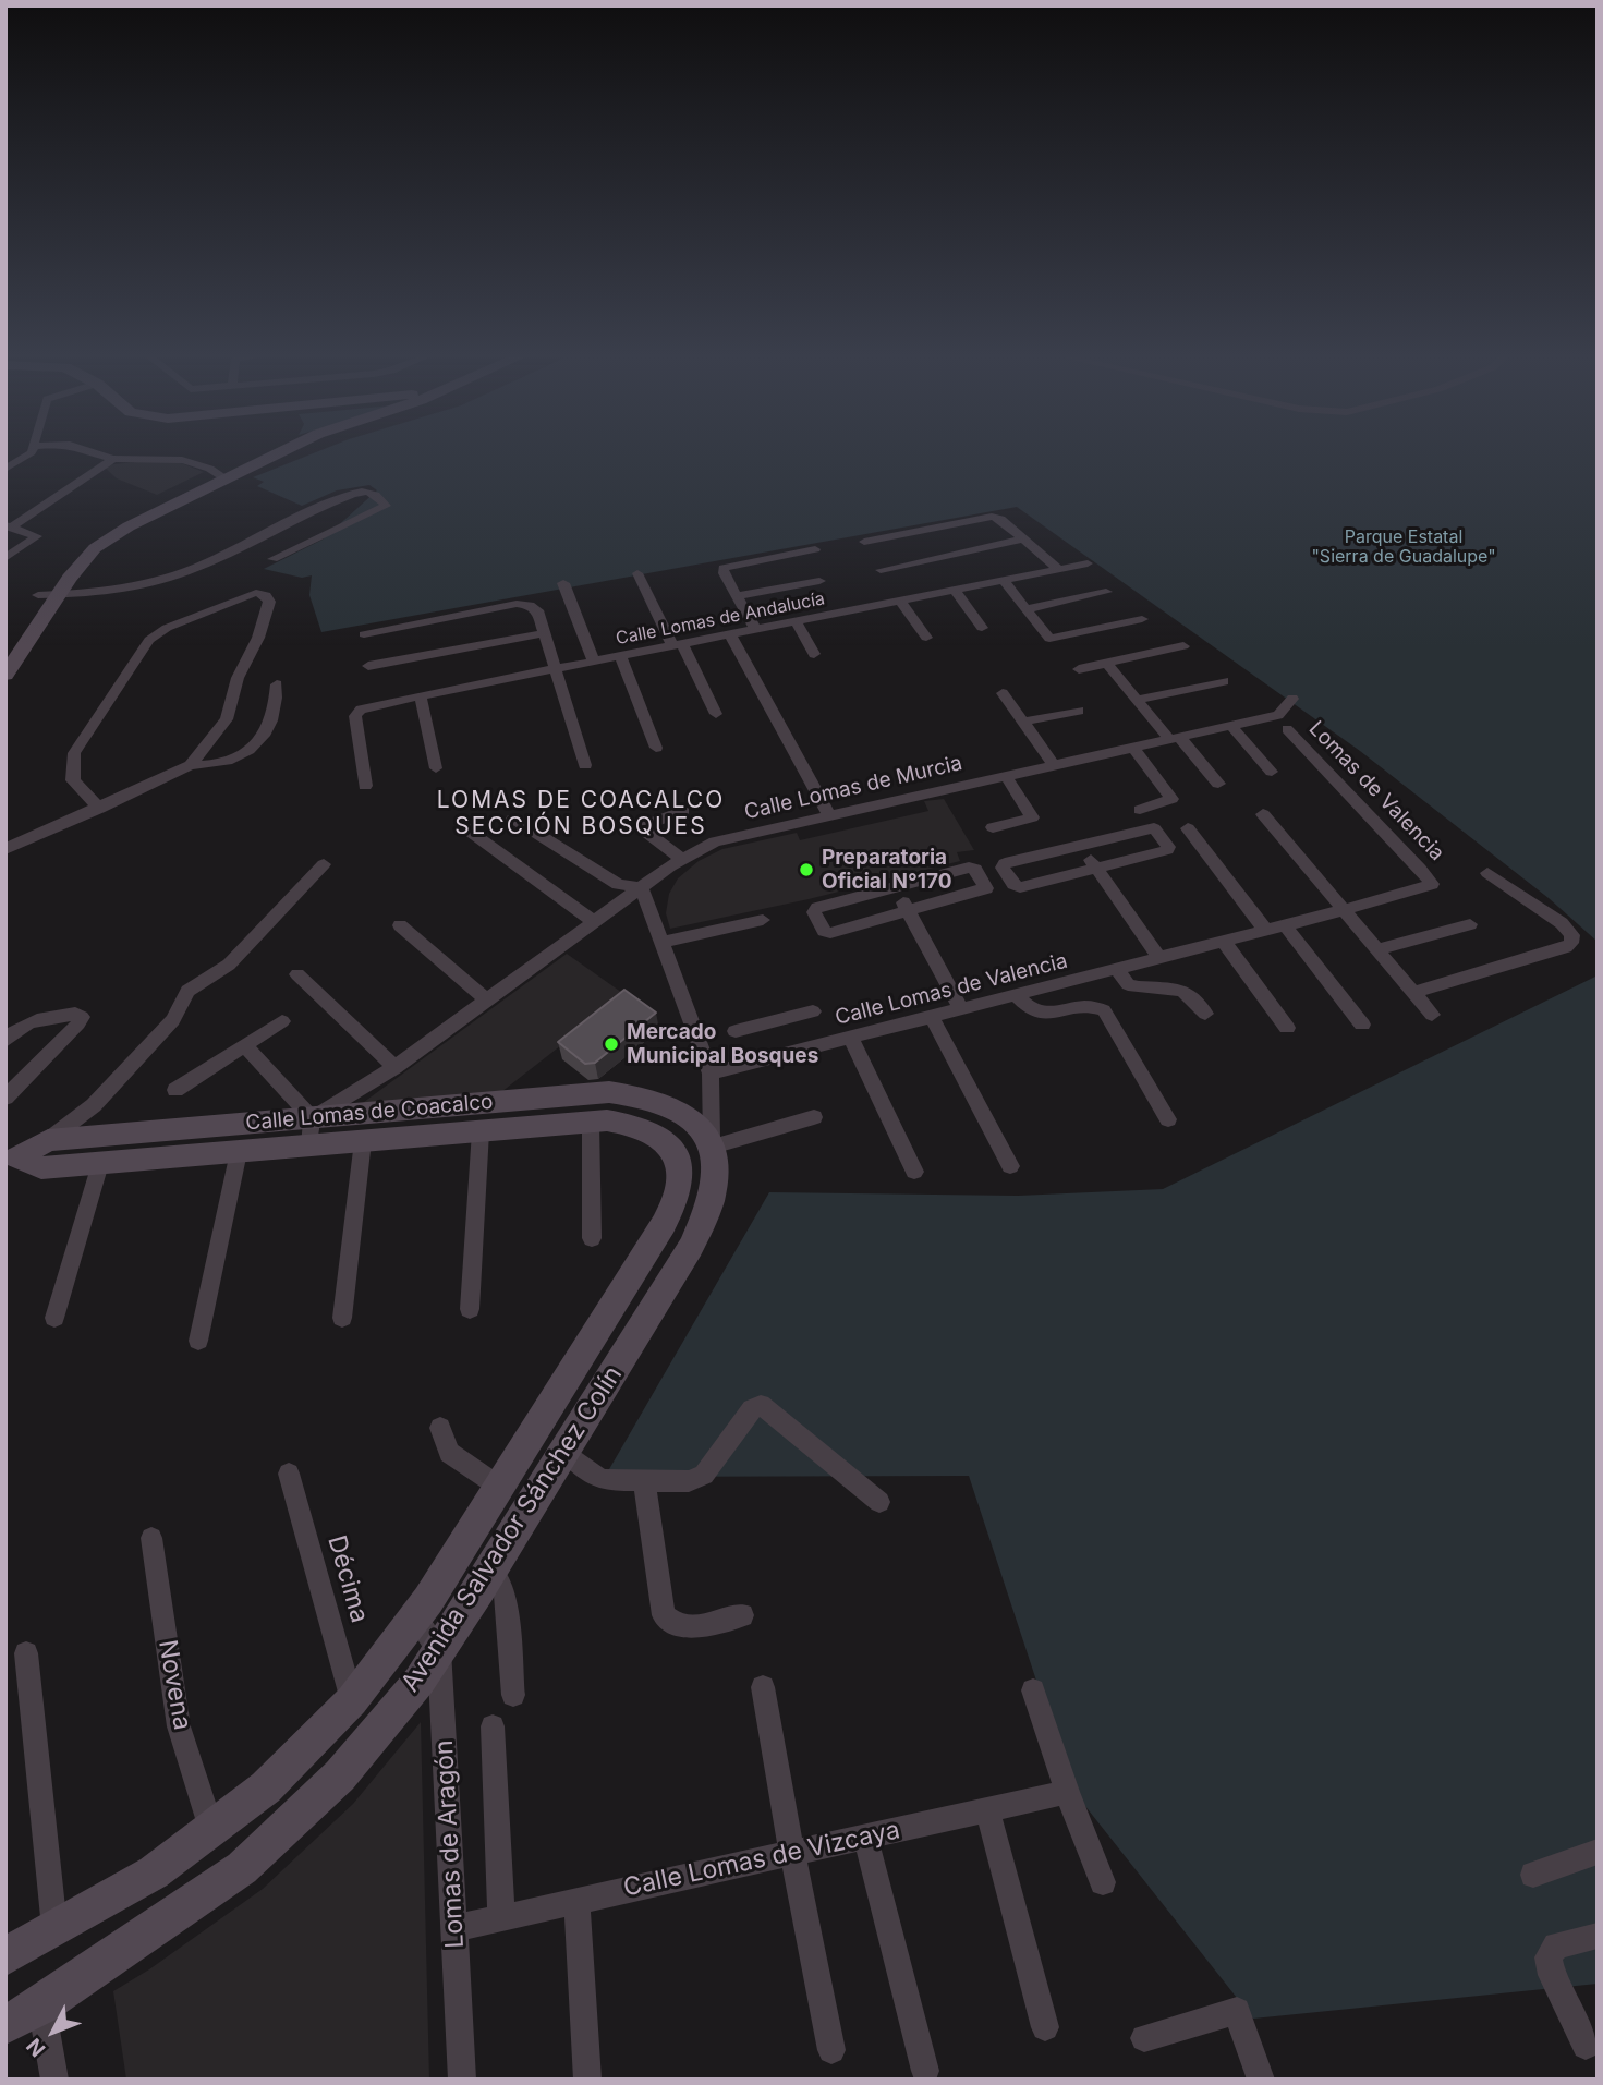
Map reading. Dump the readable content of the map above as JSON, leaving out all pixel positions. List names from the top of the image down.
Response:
{
  "streets": {
    "street": [
      "Calle Lomas de Andalucía",
      "Calle Lomas de Murcia",
      "Lomas de Valencia",
      "Calle Lomas de Valencia",
      "Calle Lomas de Coacalco",
      "Avenida Salvador Sánchez Colín",
      "Décima",
      "Novena",
      "Lomas de Aragón",
      "Calle Lomas de Vizcaya"
    ]
  },
  "crossings": [
    ["Calle Lomas de Murcia", "Calle Lomas de Coacalco"],
    ["Lomas de Valencia", "Calle Lomas de Valencia"],
    ["Calle Lomas de Coacalco", "Avenida Salvador Sánchez Colín"],
    ["Avenida Salvador Sánchez Colín", "Décima"],
    ["Avenida Salvador Sánchez Colín", "Novena"],
    ["Avenida Salvador Sánchez Colín", "Lomas de Aragón"],
    ["Lomas de Aragón", "Calle Lomas de Vizcaya"]
  ],
  "districts": ["LOMAS DE COACALCO SECCIÓN BOSQUES"],
  "parks": ["Parque Estatal \"Sierra de Guadalupe\""],
  "places": ["Preparatoria Oficial N°170", "Mercado Municipal Bosques"],
  "north": "bottom left"
}
